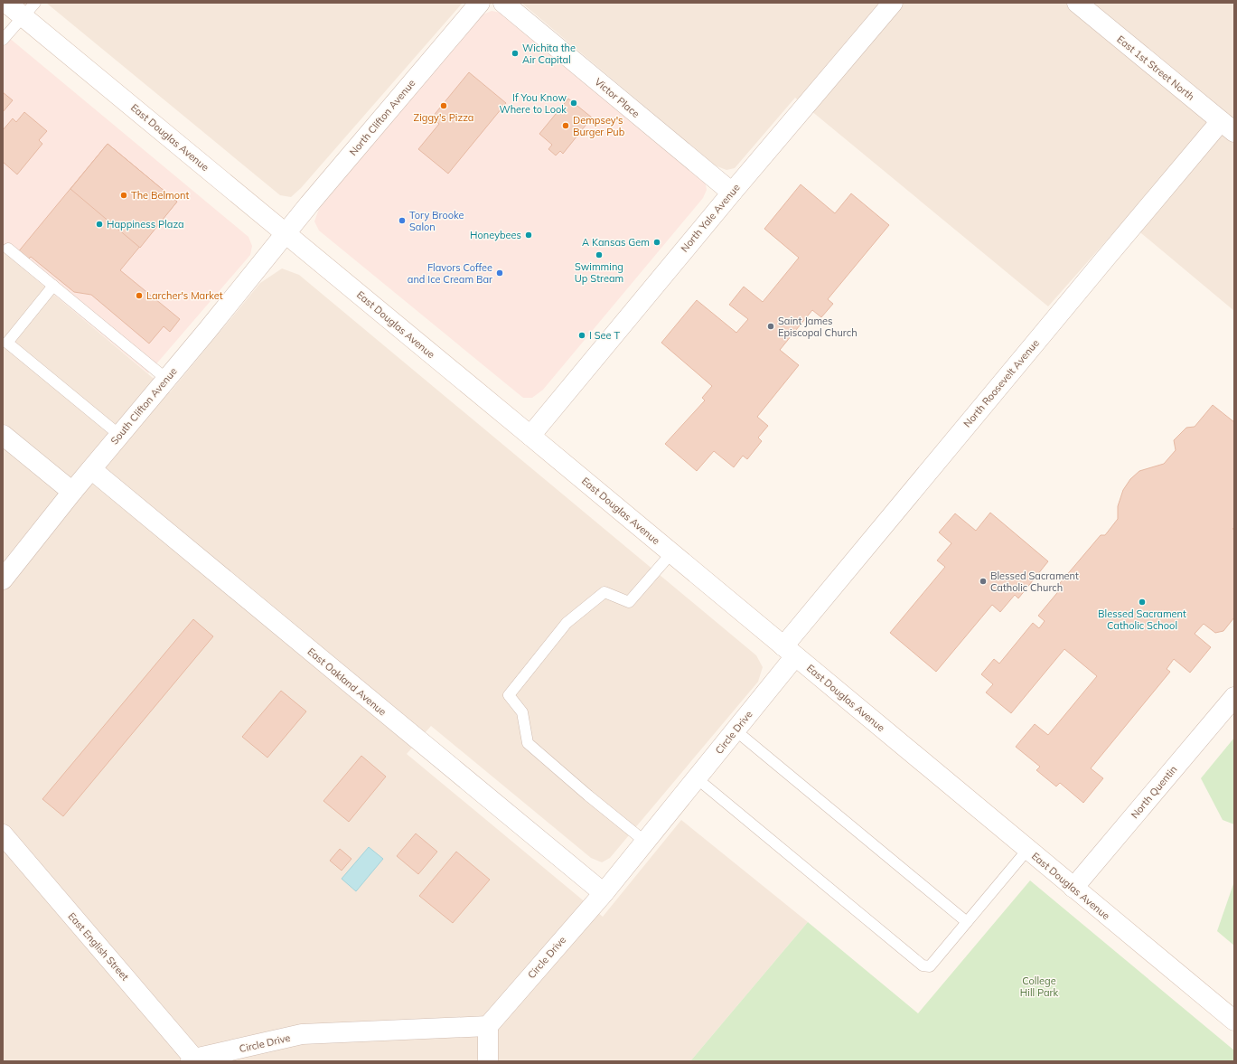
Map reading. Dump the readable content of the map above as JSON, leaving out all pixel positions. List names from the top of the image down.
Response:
{
  "streets": {
    "street": [
      "East 1st Street North",
      "Victor Place",
      "North Clifton Avenue",
      "East Douglas Avenue",
      "North Yale Avenue",
      "North Roosevelt Avenue",
      "South Clifton Avenue",
      "East Oakland Avenue",
      "Circle Drive",
      "North Quentin",
      "East English Street"
    ]
  },
  "crossings": [
    ["East 1st Street North", "North Roosevelt Avenue"],
    ["Victor Place", "North Yale Avenue"],
    ["North Clifton Avenue", "East Douglas Avenue"],
    ["North Clifton Avenue", "South Clifton Avenue"],
    ["East Douglas Avenue", "North Yale Avenue"],
    ["East Douglas Avenue", "North Roosevelt Avenue"],
    ["East Douglas Avenue", "South Clifton Avenue"],
    ["East Douglas Avenue", "Circle Drive"],
    ["East Douglas Avenue", "North Quentin"],
    ["North Roosevelt Avenue", "Circle Drive"],
    ["South Clifton Avenue", "East Oakland Avenue"],
    ["East Oakland Avenue", "Circle Drive"],
    ["Circle Drive", "East English Street"]
  ],
  "parks": ["College Hill Park"],
  "places": [
    "Wichita the Air Capital",
    "If You Know Where to Look",
    "Ziggy's Pizza",
    "Dempsey's Burger Pub",
    "The Belmont",
    "Tory Brooke Salon",
    "Happiness Plaza",
    "Honeybees",
    "A Kansas Gem",
    "Swimming Up Stream",
    "Flavors Coffee and Ice Cream Bar",
    "Larcher's Market",
    "Saint James Episcopal Church",
    "I See T",
    "Blessed Sacrament Catholic Church",
    "Blessed Sacrament Catholic School"
  ]
}
